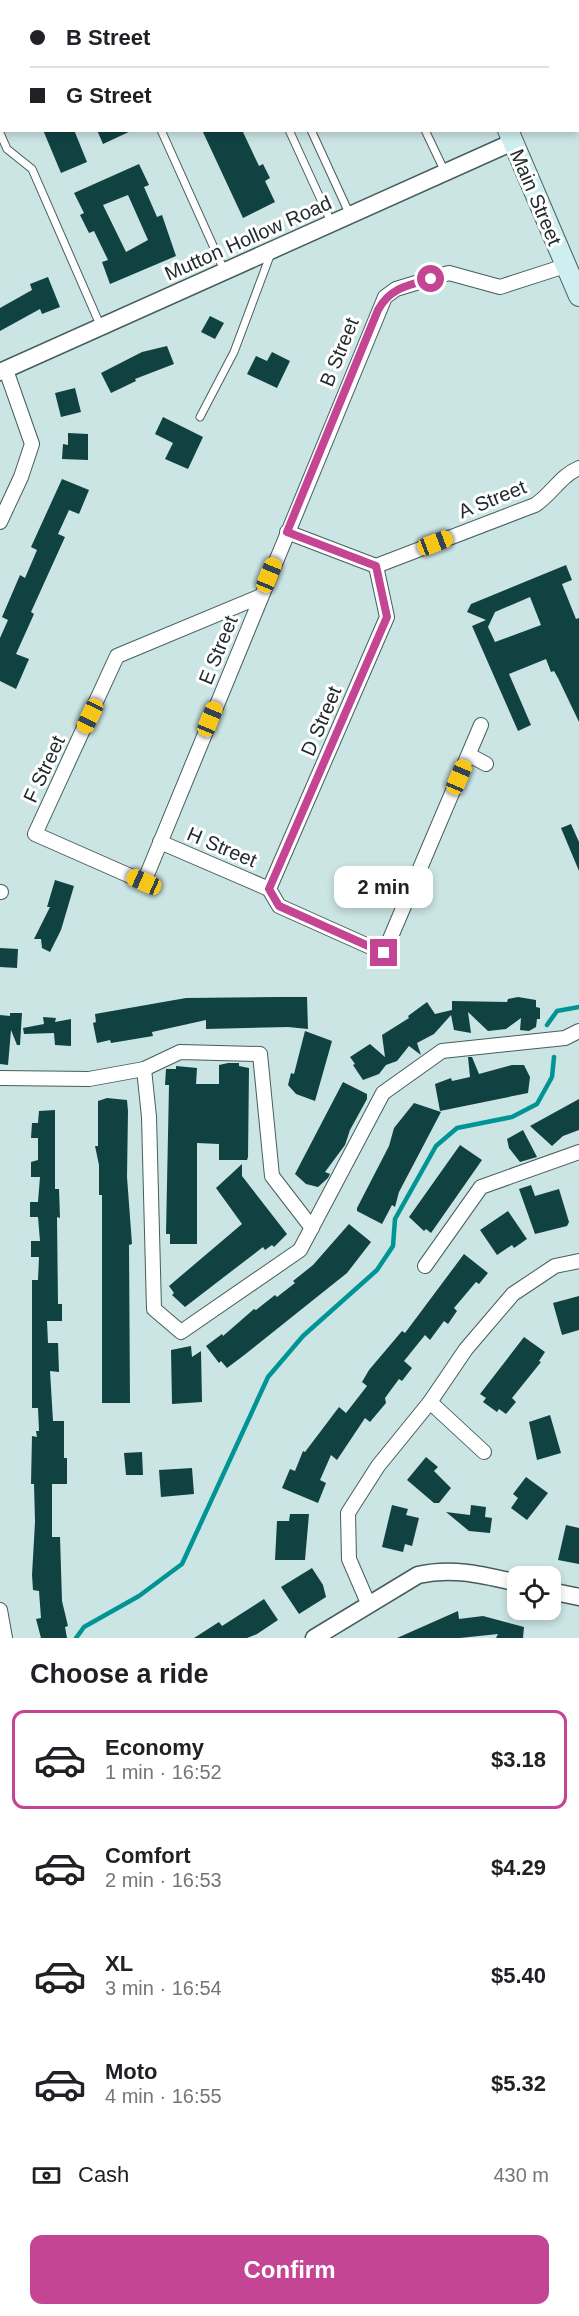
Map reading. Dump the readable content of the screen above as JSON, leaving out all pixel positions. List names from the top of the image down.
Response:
{
  "streets": {
    "main road": ["Main Street"],
    "street": [
      "Mutton Hollow Road",
      "B Street",
      "A Street",
      "E Street",
      "D Street",
      "F Street",
      "H Street"
    ]
  },
  "crossings": [
    ["Main Street", "Mutton Hollow Road"],
    ["Main Street", "B Street"],
    ["B Street", "E Street"],
    ["A Street", "D Street"],
    ["E Street", "F Street"],
    ["E Street", "H Street"],
    ["D Street", "H Street"]
  ],
  "page": {
    "banner": ["B Street", "G Street"],
    "bubble": "2 min",
    "heading": "Choose a ride",
    "list": [
      {
        "name": "Economy",
        "note": "1 min · 16:52",
        "value": "$3.18"
      },
      {
        "name": "Comfort",
        "note": "2 min · 16:53",
        "value": "$4.29"
      },
      {
        "name": "XL",
        "note": "3 min · 16:54",
        "value": "$5.40"
      },
      {
        "name": "Moto",
        "note": "4 min · 16:55",
        "value": "$5.32"
      }
    ],
    "pay": ["Cash", "430 m"],
    "buttons": "Confirm"
  }
}
